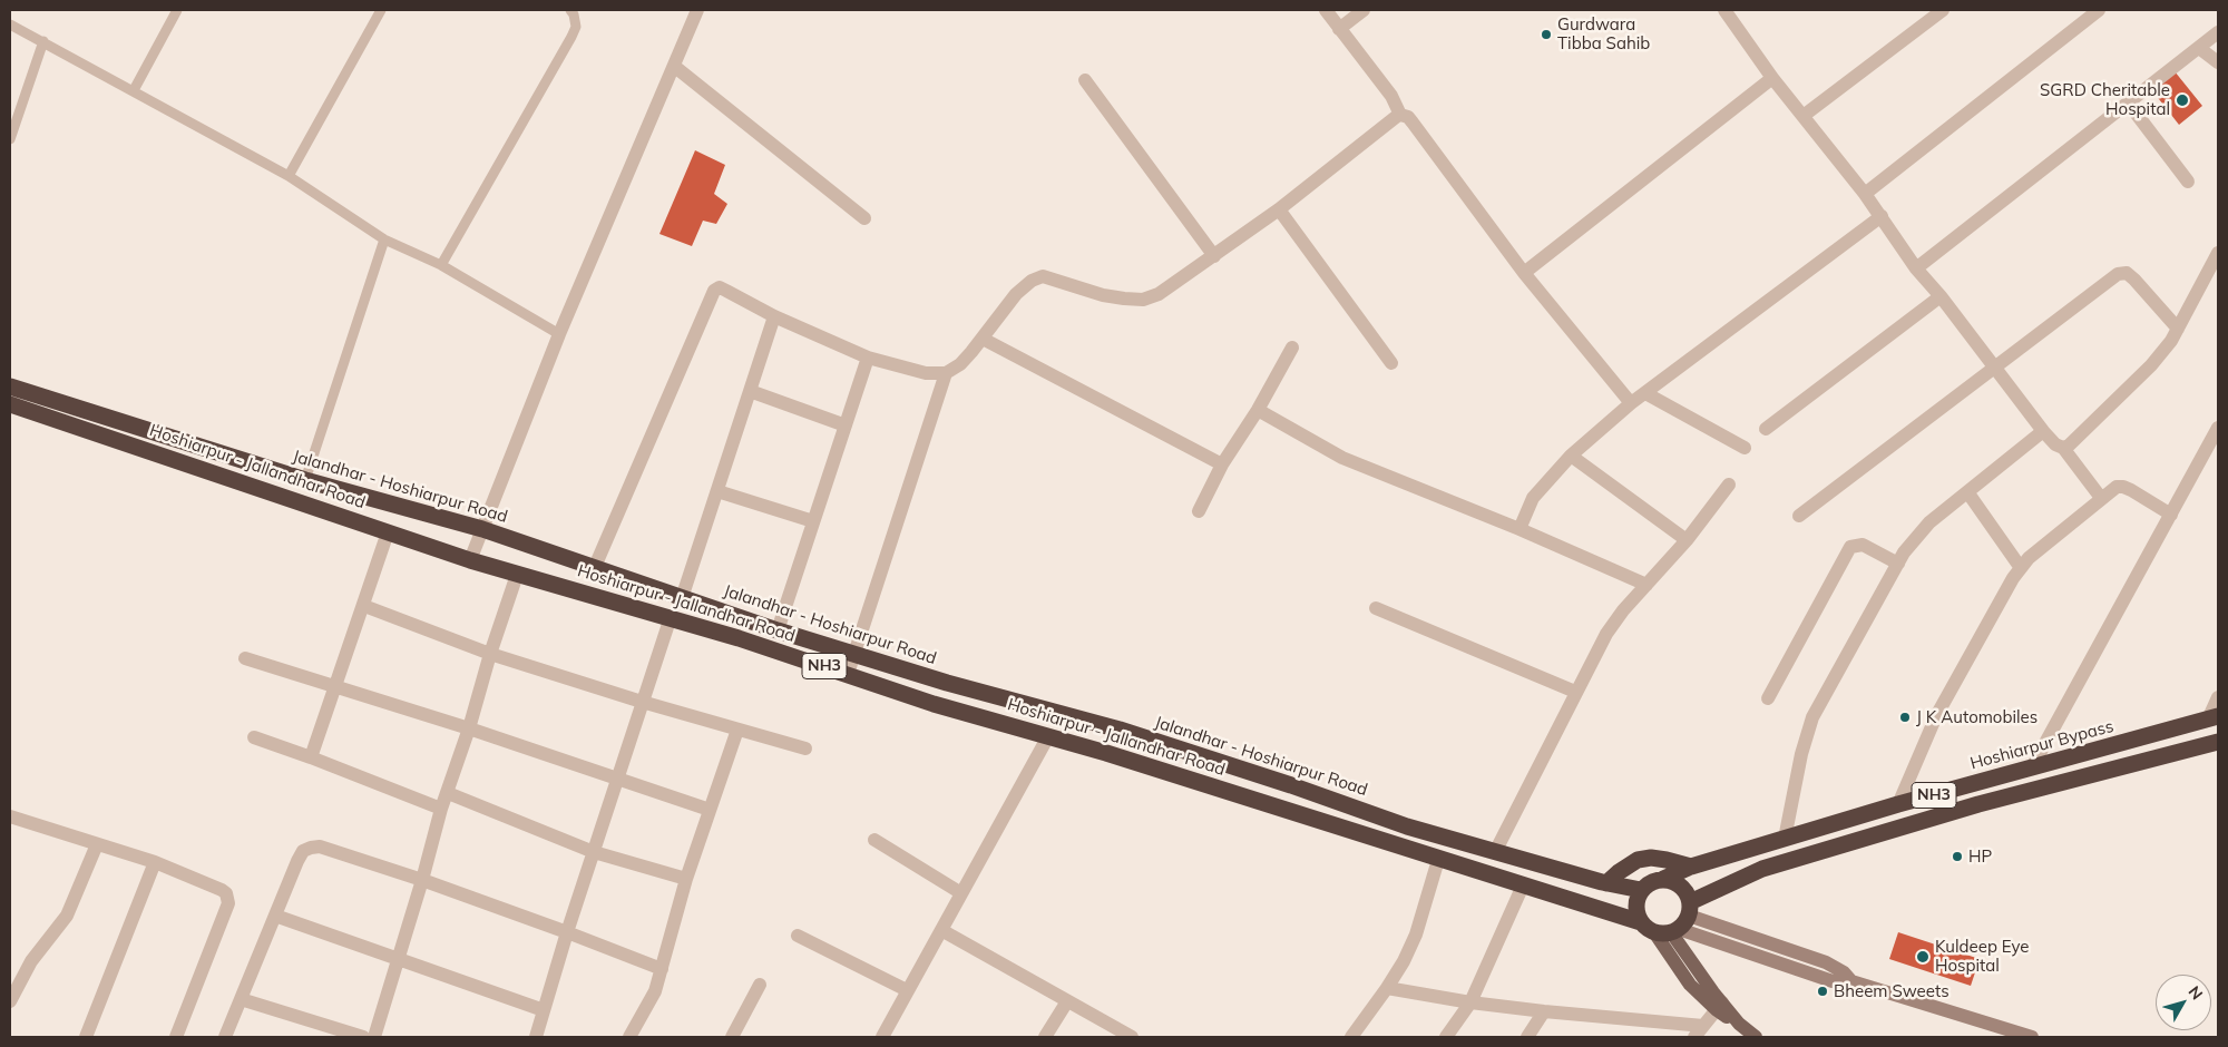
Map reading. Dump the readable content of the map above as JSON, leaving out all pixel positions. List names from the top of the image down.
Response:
{
  "streets": {
    "highway": [
      "Hoshiarpur - Jallandhar Road",
      "Jalandhar - Hoshiarpur Road",
      "NH3",
      "Hoshiarpur Bypass"
    ]
  },
  "crossings": [
    ["Hoshiarpur - Jallandhar Road", "NH3"],
    ["Jalandhar - Hoshiarpur Road", "Hoshiarpur Bypass"]
  ],
  "places": [
    "Gurdwara Tibba Sahib",
    "SGRD Cheritable Hospital",
    "J K Automobiles",
    "HP",
    "Kuldeep Eye Hospital",
    "Bheem Sweets"
  ],
  "north": "top right"
}
